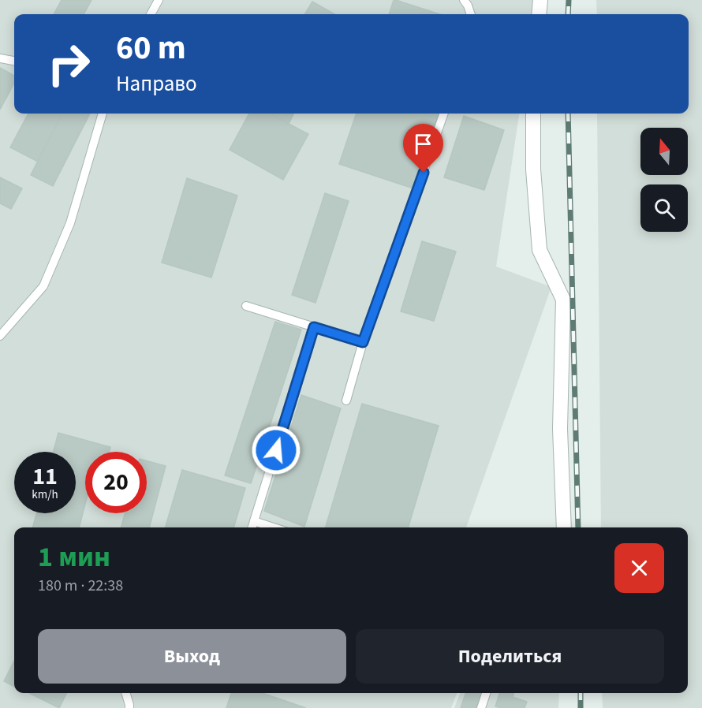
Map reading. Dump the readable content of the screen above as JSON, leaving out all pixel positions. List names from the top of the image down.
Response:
{
  "north": "top",
  "page": {
    "turn": ["60 m", "Направо"],
    "speed": "11 km/h",
    "limit": "20",
    "heading": ["1 мин", "180 m · 22:38"],
    "buttons": ["Выход", "Поделиться"]
  }
}
